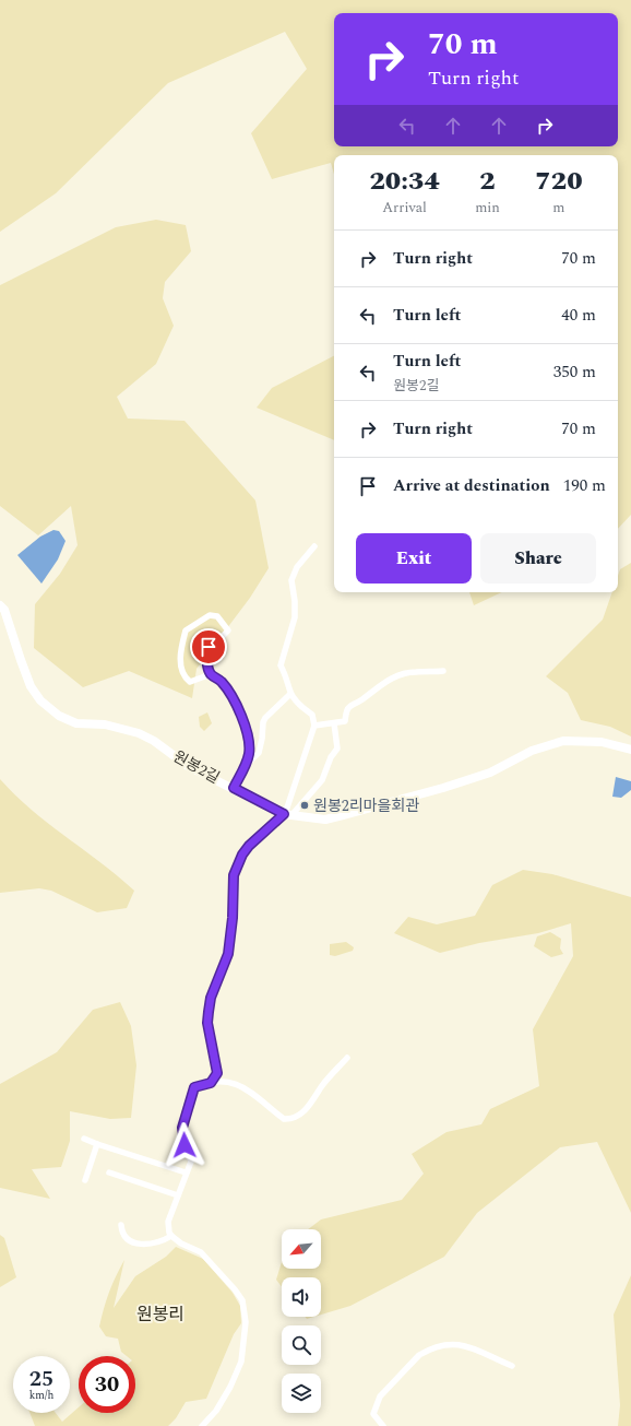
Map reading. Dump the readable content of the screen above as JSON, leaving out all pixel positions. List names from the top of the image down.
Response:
{
  "streets": {
    "main road": ["원봉2길"]
  },
  "districts": ["원봉리"],
  "places": ["원봉2리마을회관"],
  "north": "bottom left",
  "page": {
    "turn": ["70 m", "Turn right"],
    "eta": [
      "20:34",
      "Arrival",
      "2",
      "min",
      "720",
      "m"
    ],
    "list": [
      {
        "name": "Turn right",
        "value": "70 m"
      },
      {
        "name": "Turn left",
        "value": "40 m"
      },
      {
        "name": "Turn left",
        "note": "원봉2길",
        "value": "350 m"
      },
      {
        "name": "Turn right",
        "value": "70 m"
      },
      {
        "name": "Arrive at destination",
        "value": "190 m"
      }
    ],
    "buttons": ["Exit", "Share"],
    "speed": "25 km/h",
    "limit": "30"
  }
}
